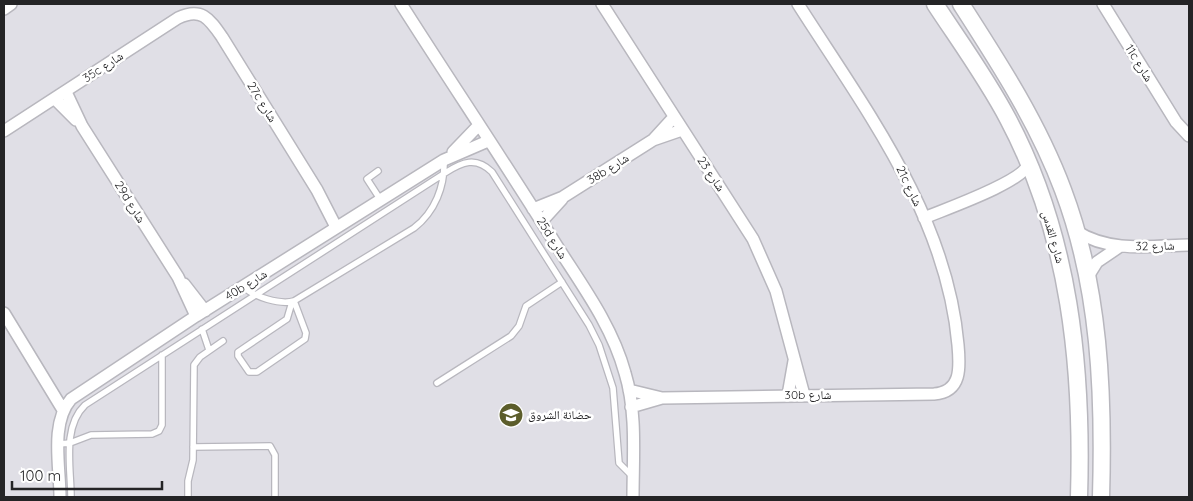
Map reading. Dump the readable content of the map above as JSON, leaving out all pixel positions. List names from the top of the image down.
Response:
{
  "streets": {
    "main road": ["شارع القدس"],
    "street": [
      "11c شارع",
      "35c شارع",
      "27c شارع",
      "38b شارع",
      "شارع 23",
      "21c شارع",
      "29d شارع",
      "25d شارع",
      "شارع 32",
      "40b شارع",
      "30b شارع"
    ]
  },
  "crossings": [
    ["35c شارع", "27c شارع"],
    ["35c شارع", "29d شارع"],
    ["27c شارع", "40b شارع"],
    ["38b شارع", "شارع 23"],
    ["38b شارع", "25d شارع"],
    ["شارع 23", "30b شارع"],
    ["21c شارع", "30b شارع"],
    ["29d شارع", "40b شارع"],
    ["شارع القدس", "شارع 32"],
    ["25d شارع", "40b شارع"],
    ["25d شارع", "30b شارع"]
  ],
  "places": {
    "school or university": ["حضانة الشروق"]
  },
  "scale_bar": "100 m"
}
